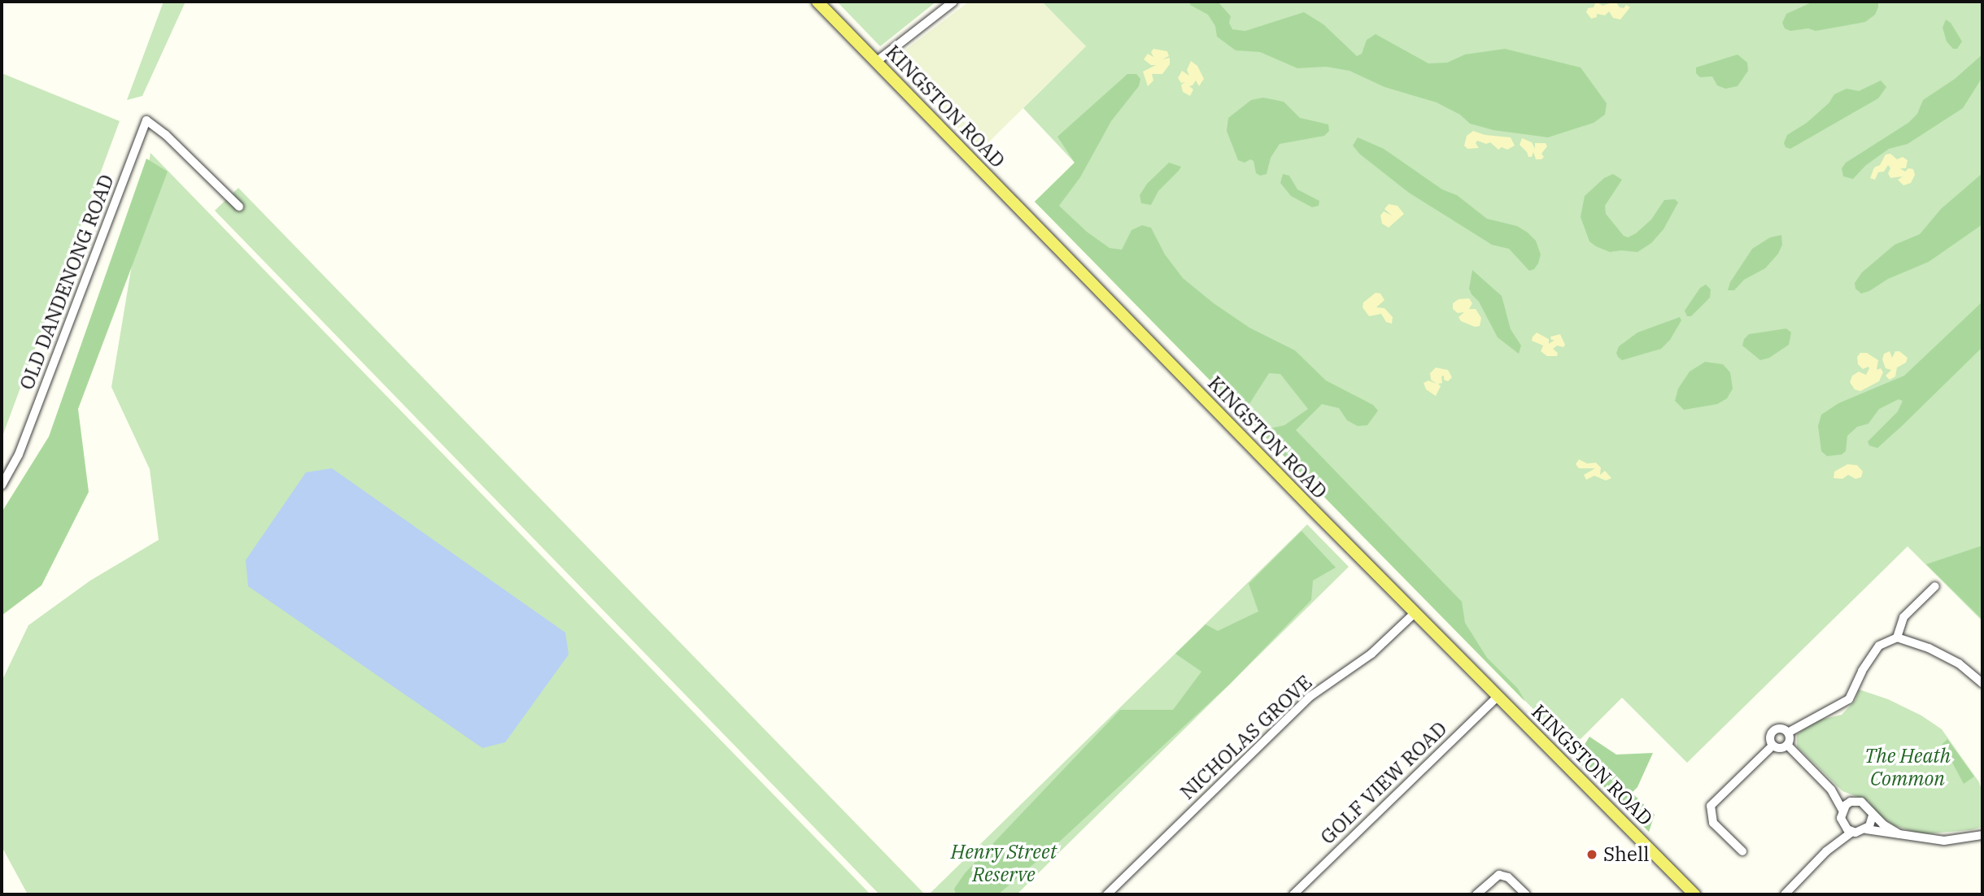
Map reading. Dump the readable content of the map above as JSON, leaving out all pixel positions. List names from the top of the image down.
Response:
{
  "streets": {
    "main road": ["KINGSTON ROAD"],
    "street": ["OLD DANDENONG ROAD", "NICHOLAS GROVE", "GOLF VIEW ROAD"]
  },
  "crossings": [
    ["KINGSTON ROAD", "NICHOLAS GROVE"],
    ["KINGSTON ROAD", "GOLF VIEW ROAD"]
  ],
  "parks": ["The Heath Common", "Henry Street Reserve"],
  "places": ["Shell"]
}
